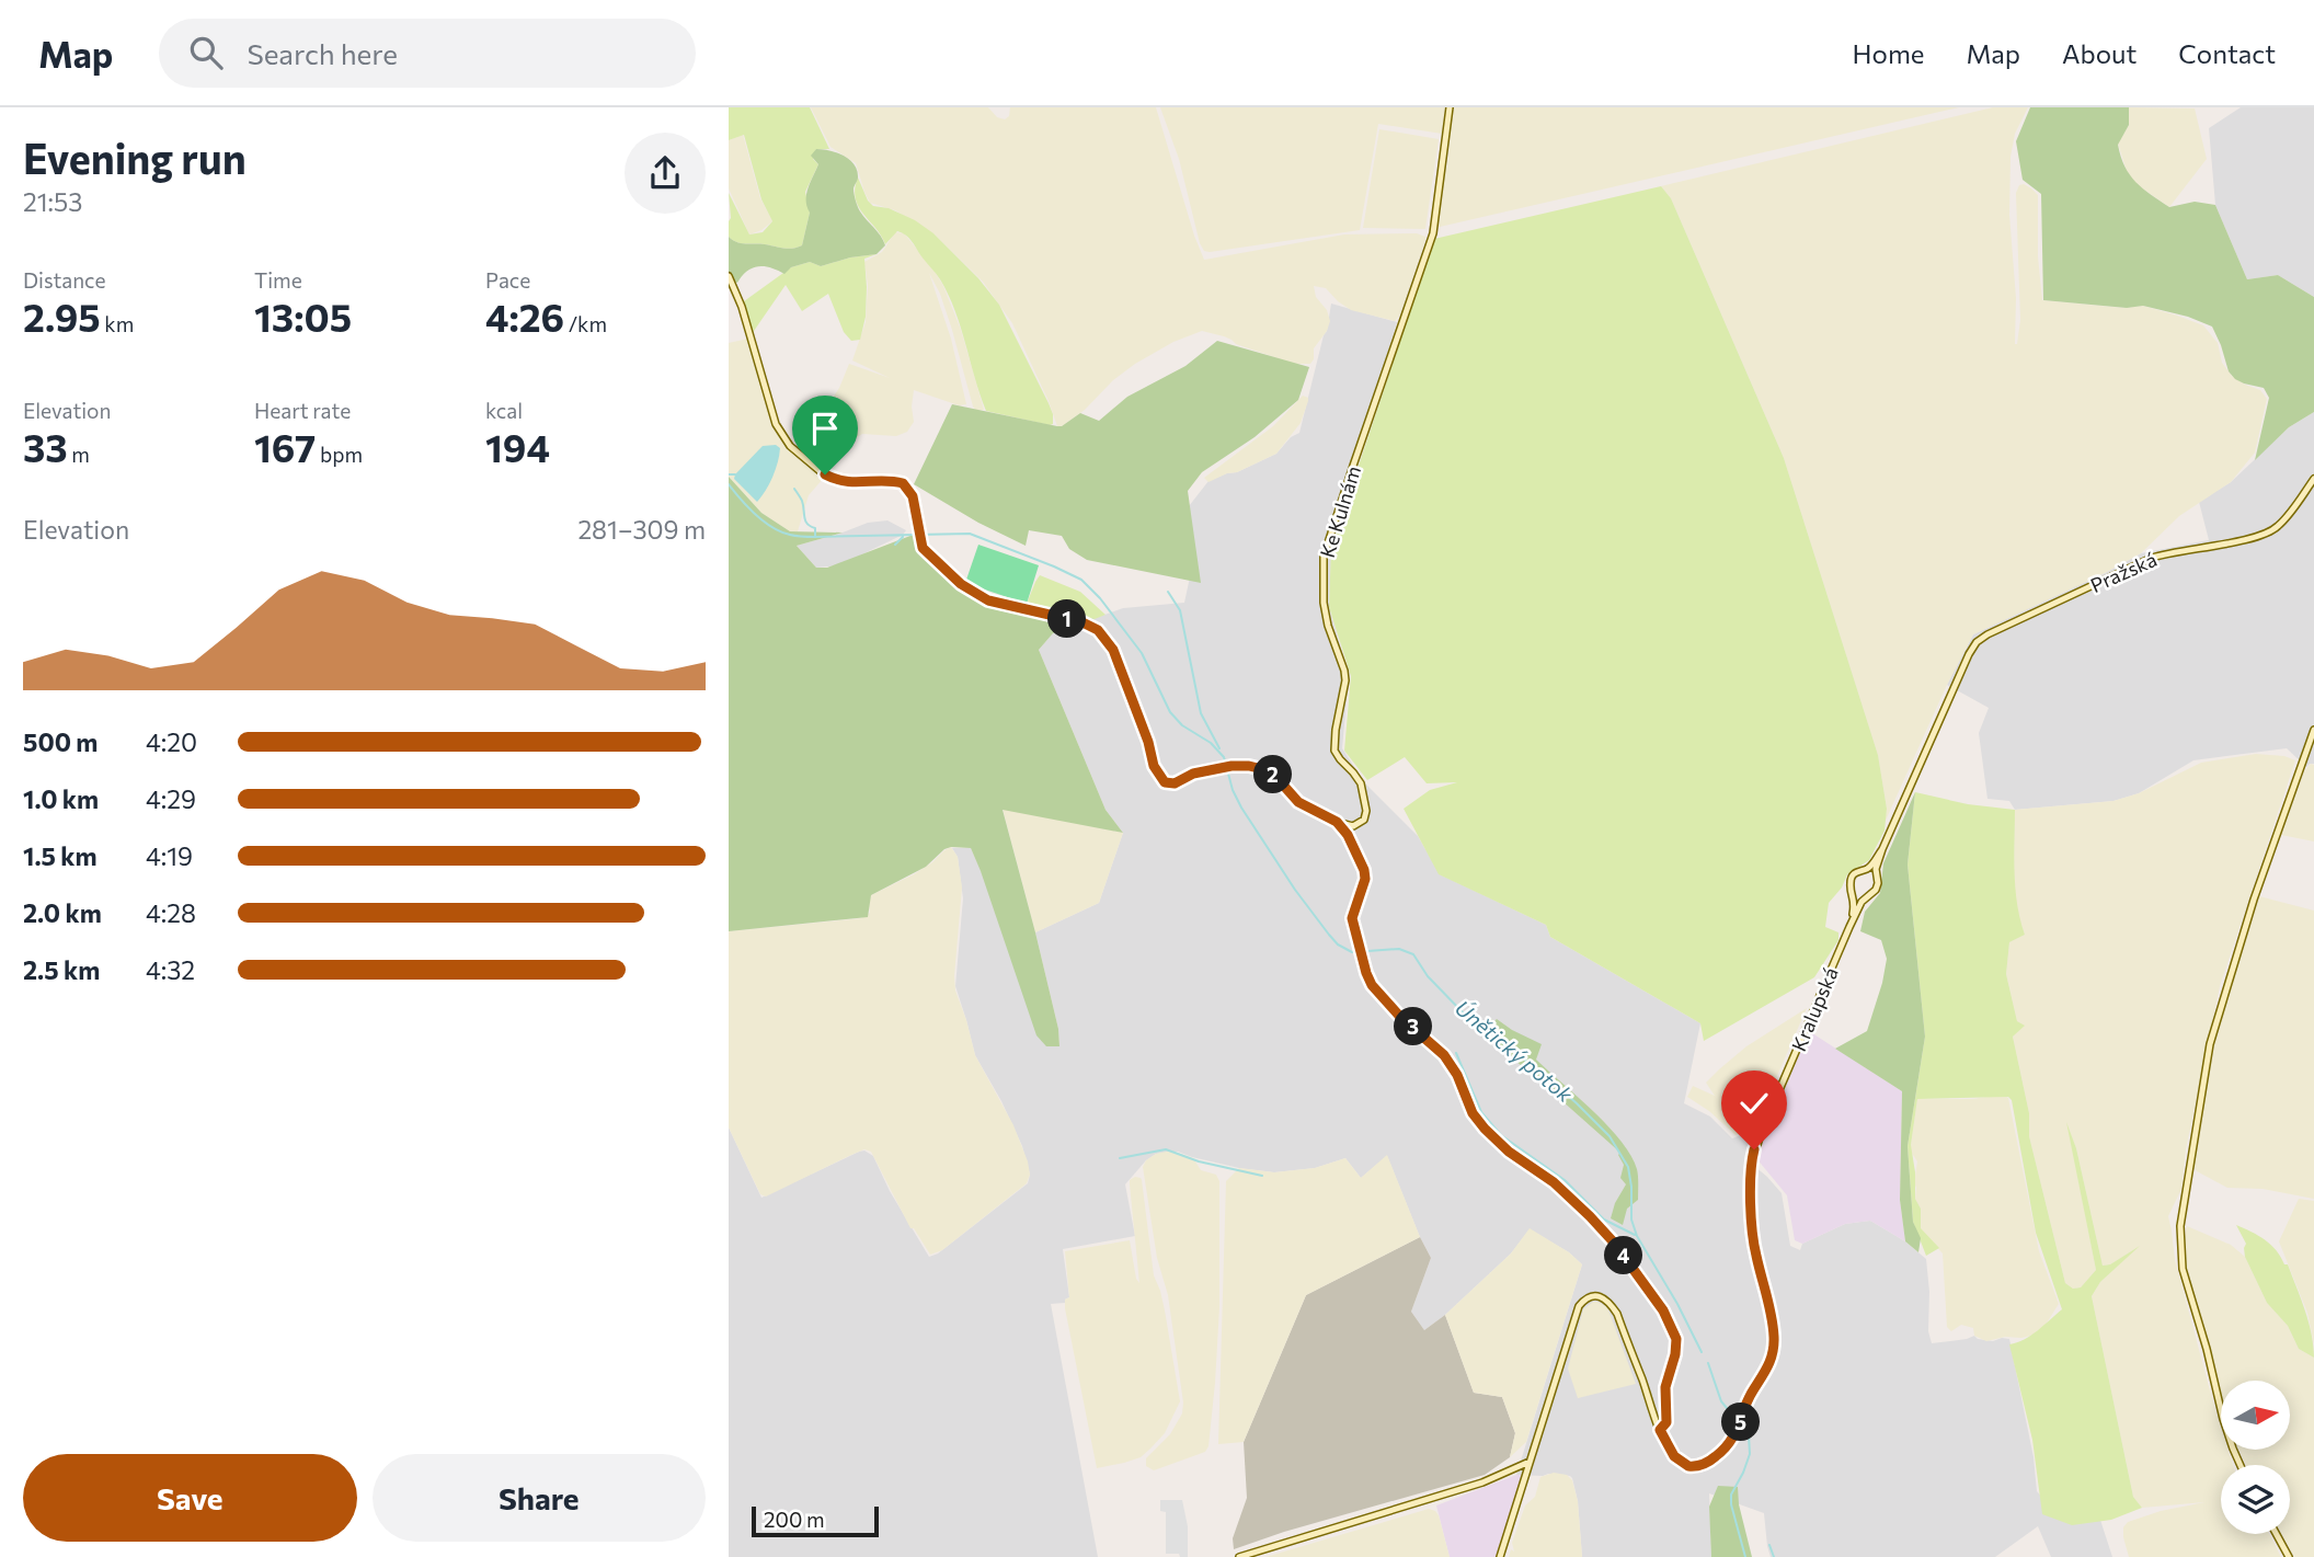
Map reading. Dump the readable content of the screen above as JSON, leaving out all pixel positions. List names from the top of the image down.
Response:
{
  "streets": {
    "street": ["Ke Kulnám", "Pražská", "Kralupská"]
  },
  "water": ["Únětický potok"],
  "scale_bar": "200 m",
  "north": "right",
  "page": {
    "header": "Map",
    "search": "Search here",
    "nav": [
      "Home",
      "Map",
      "About",
      "Contact"
    ],
    "heading": ["Evening run", "21:53"],
    "stats": [
      ["Distance", "2.95 km"],
      ["Time", "13:05"],
      ["Pace", "4:26 /km"],
      ["Elevation", "33 m"],
      ["Heart rate", "167 bpm"],
      ["kcal", "194"]
    ],
    "chart": ["Elevation", "281–309 m"],
    "pins": [
      "1",
      "2",
      "3",
      "4",
      "5"
    ],
    "list": [
      {
        "name": "500 m",
        "note": "4:20"
      },
      {
        "name": "1.0 km",
        "note": "4:29"
      },
      {
        "name": "1.5 km",
        "note": "4:19"
      },
      {
        "name": "2.0 km",
        "note": "4:28"
      },
      {
        "name": "2.5 km",
        "note": "4:32"
      }
    ],
    "buttons": ["Save", "Share"],
    "scale": "200 m"
  }
}
